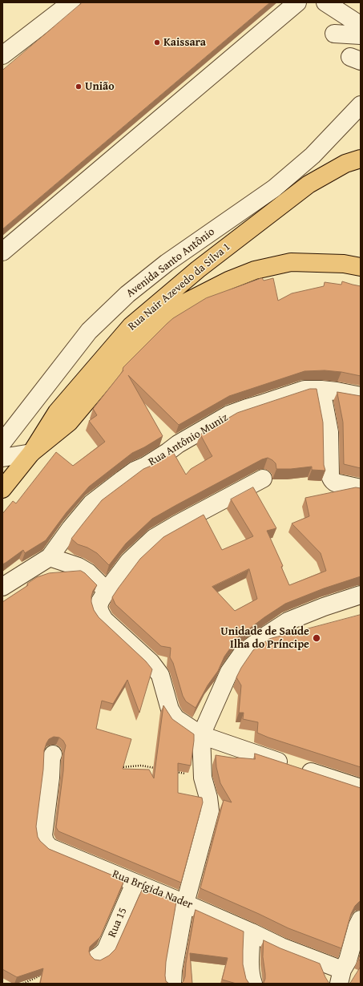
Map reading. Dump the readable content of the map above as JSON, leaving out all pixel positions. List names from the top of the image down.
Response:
{
  "streets": {
    "main road": ["Rua Nair Azevedo da Silva 1"],
    "street": [
      "Avenida Santo Antônio",
      "Rua Antônio Muniz",
      "Rua Brígida Nader",
      "Rua 15"
    ]
  },
  "crossings": [
    ["Rua Brígida Nader", "Rua 15"]
  ],
  "places": ["Kaissara", "União", "Unidade de Saúde Ilha do Príncipe"]
}
